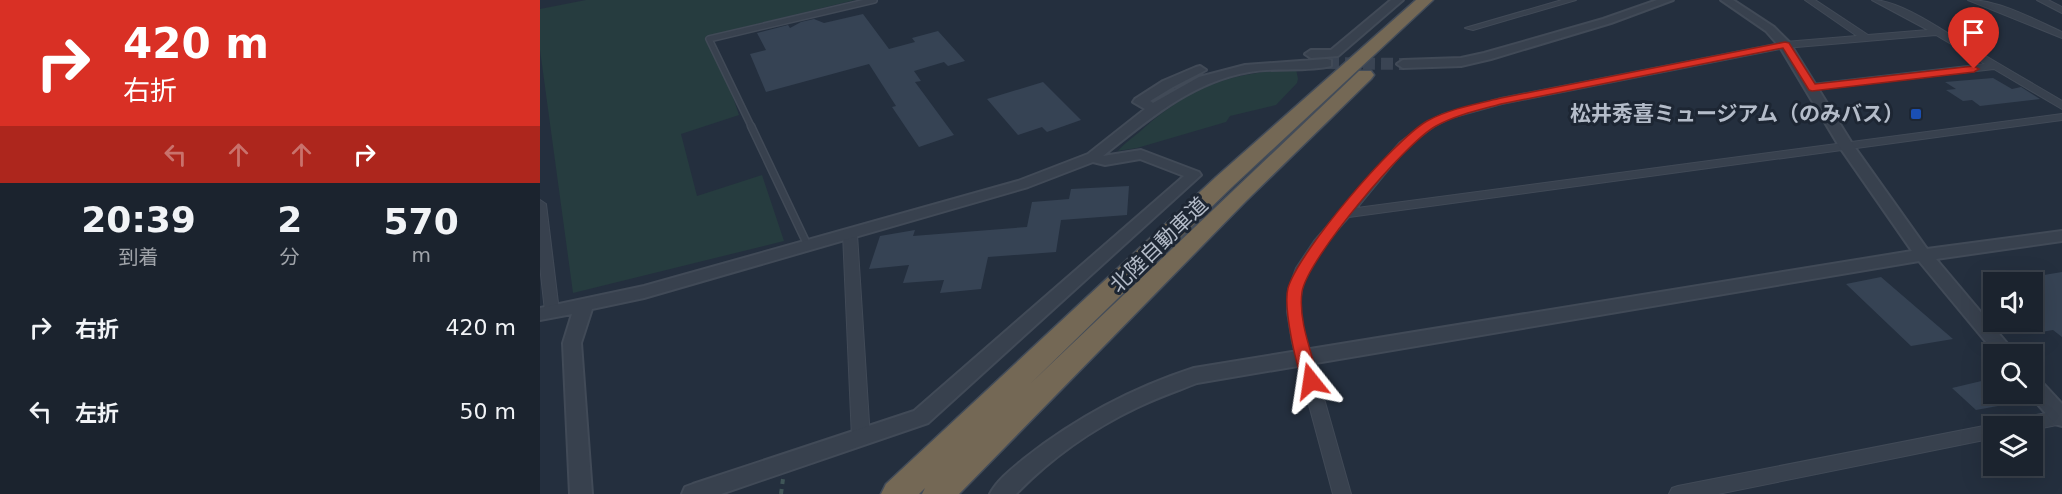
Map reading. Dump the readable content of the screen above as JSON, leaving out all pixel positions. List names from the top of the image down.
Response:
{
  "streets": {
    "highway": ["北陸自動車道"]
  },
  "places": {
    "transit": ["松井秀喜ミュージアム（のみバス）"]
  },
  "page": {
    "turn": ["420 m", "右折"],
    "eta": [
      "20:39",
      "到着",
      "2",
      "分",
      "570",
      "m"
    ],
    "list": [
      {
        "name": "右折",
        "value": "420 m"
      },
      {
        "name": "左折",
        "value": "50 m"
      }
    ]
  }
}
